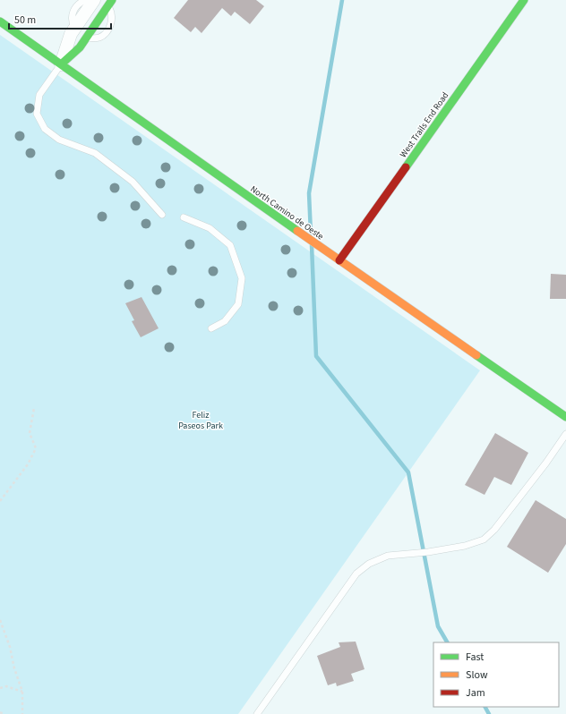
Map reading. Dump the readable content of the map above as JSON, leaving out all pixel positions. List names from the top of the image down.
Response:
{
  "streets": {
    "street": ["West Trails End Road", "North Camino de Oeste"]
  },
  "crossings": [
    ["West Trails End Road", "North Camino de Oeste"]
  ],
  "parks": ["Feliz Paseos Park"],
  "legend": ["Fast", "Slow", "Jam"],
  "scale_bar": "50 m"
}
